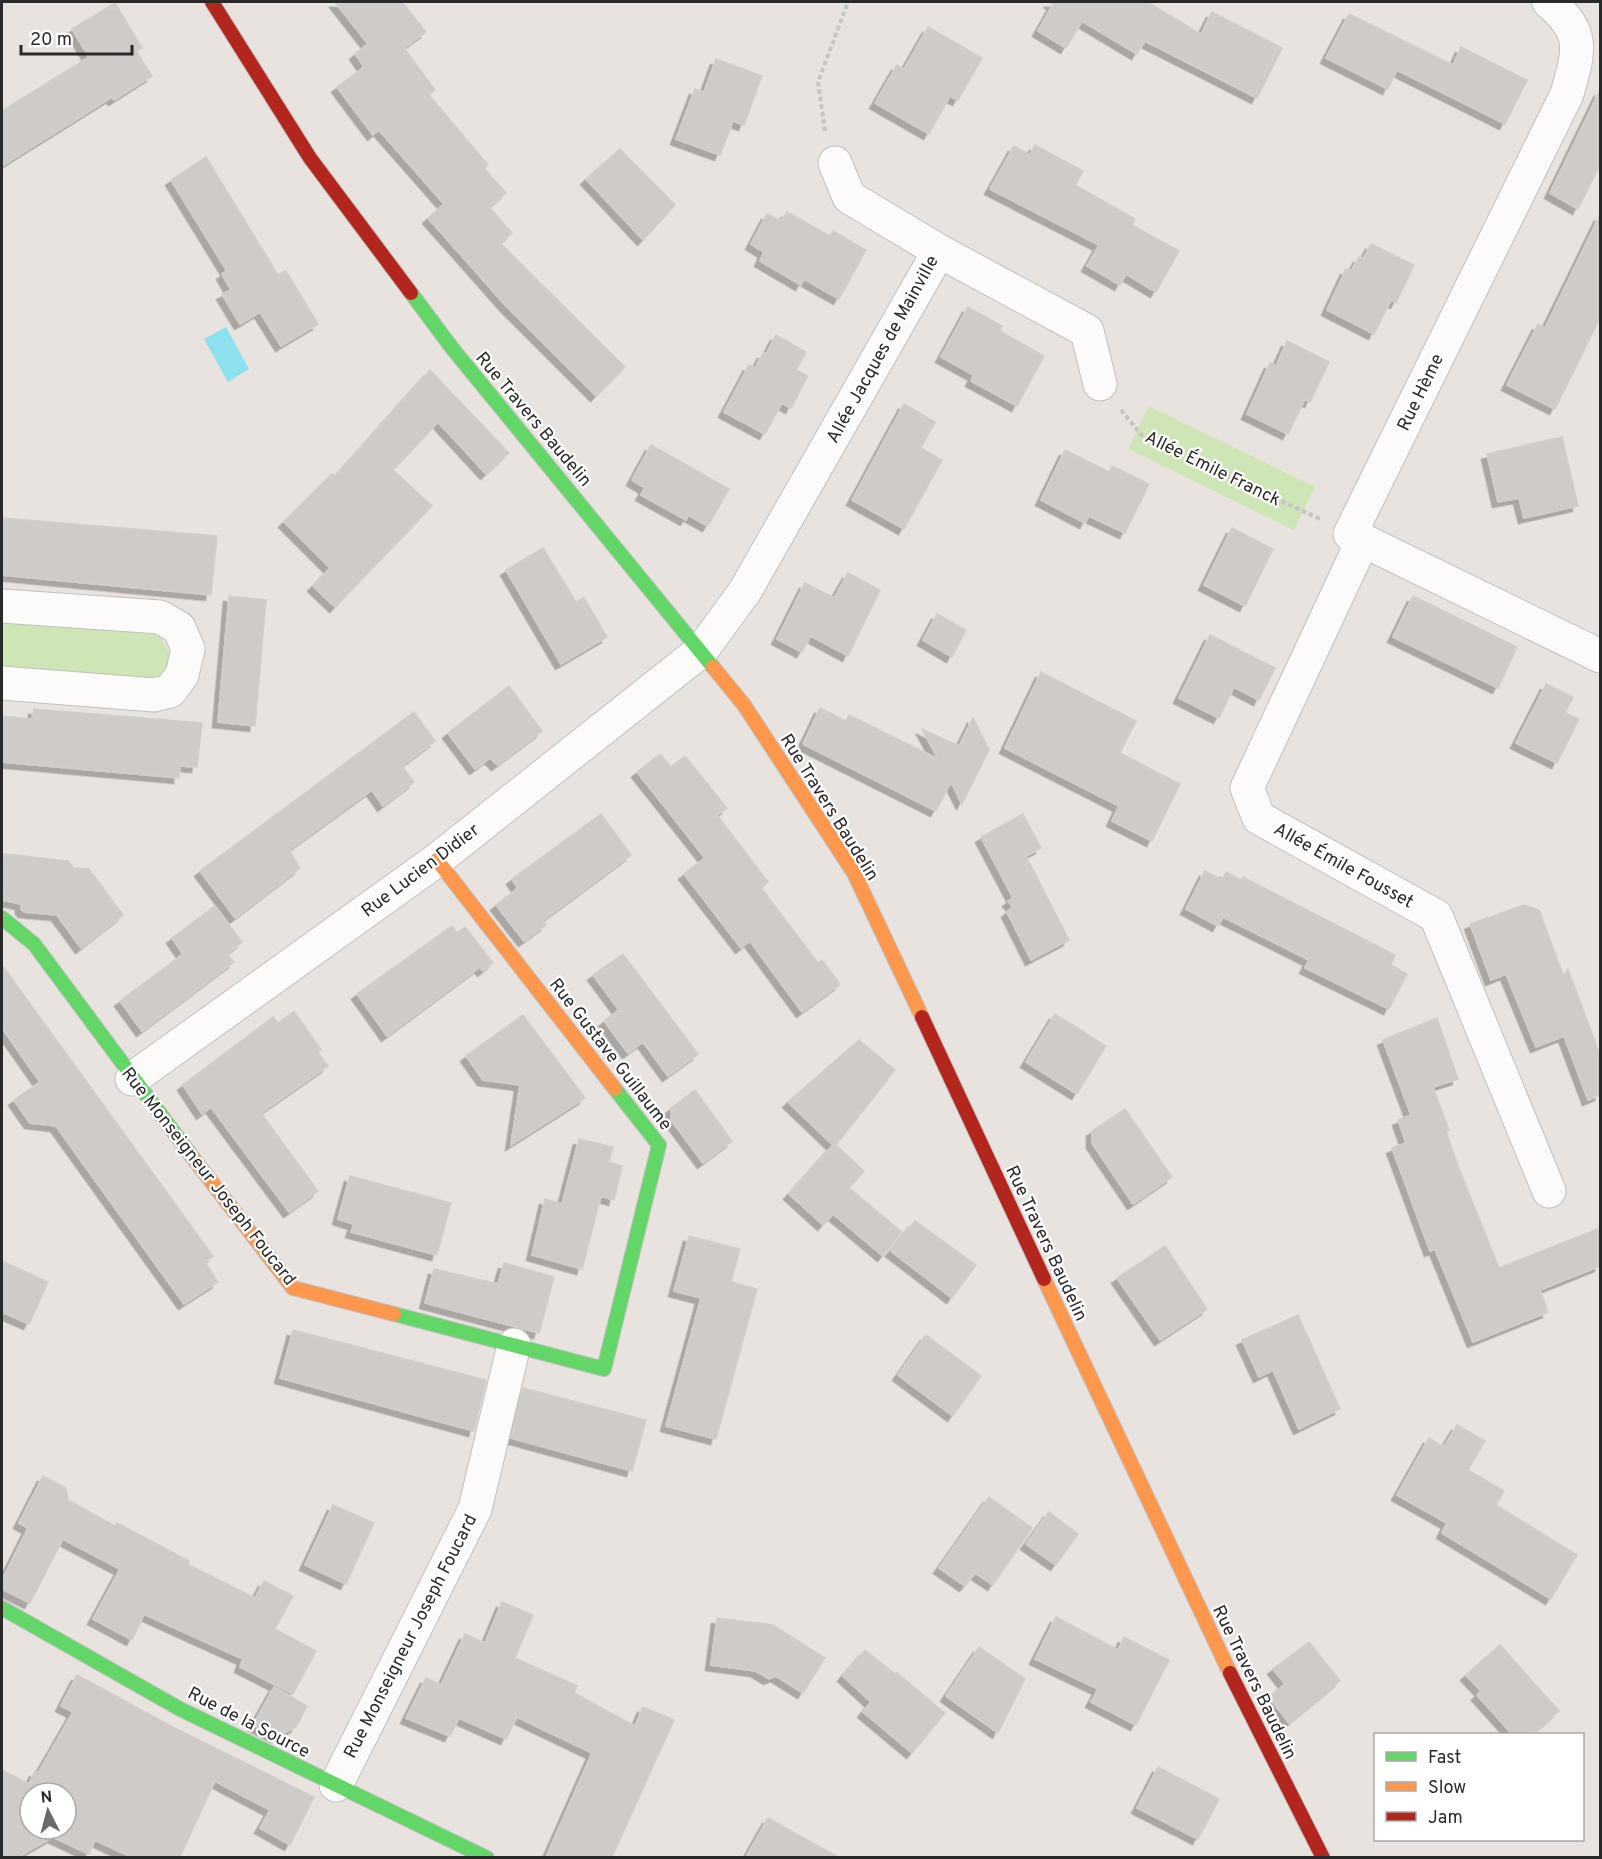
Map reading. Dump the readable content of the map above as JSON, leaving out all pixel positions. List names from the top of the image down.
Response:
{
  "streets": {
    "street": [
      "Allée Jacques de Mainville",
      "Rue Hème",
      "Rue Travers Baudelin",
      "Allée Émile Fousset",
      "Rue Lucien Didier",
      "Rue Gustave Guillaume",
      "Rue Monseigneur Joseph Foucard",
      "Rue de la Source"
    ],
    "path": ["Allée Émile Franck"]
  },
  "crossings": [
    ["Allée Jacques de Mainville", "Rue Travers Baudelin"],
    ["Allée Jacques de Mainville", "Rue Lucien Didier"],
    ["Rue Hème", "Allée Émile Franck"],
    ["Rue Hème", "Allée Émile Fousset"],
    ["Rue Travers Baudelin", "Rue Lucien Didier"],
    ["Allée Émile Franck", "Allée Émile Fousset"],
    ["Rue Lucien Didier", "Rue Gustave Guillaume"],
    ["Rue Lucien Didier", "Rue Monseigneur Joseph Foucard"],
    ["Rue Gustave Guillaume", "Rue Monseigneur Joseph Foucard"],
    ["Rue Monseigneur Joseph Foucard", "Rue de la Source"]
  ],
  "legend": ["Fast", "Slow", "Jam"],
  "scale_bar": "20 m",
  "north": "top"
}
